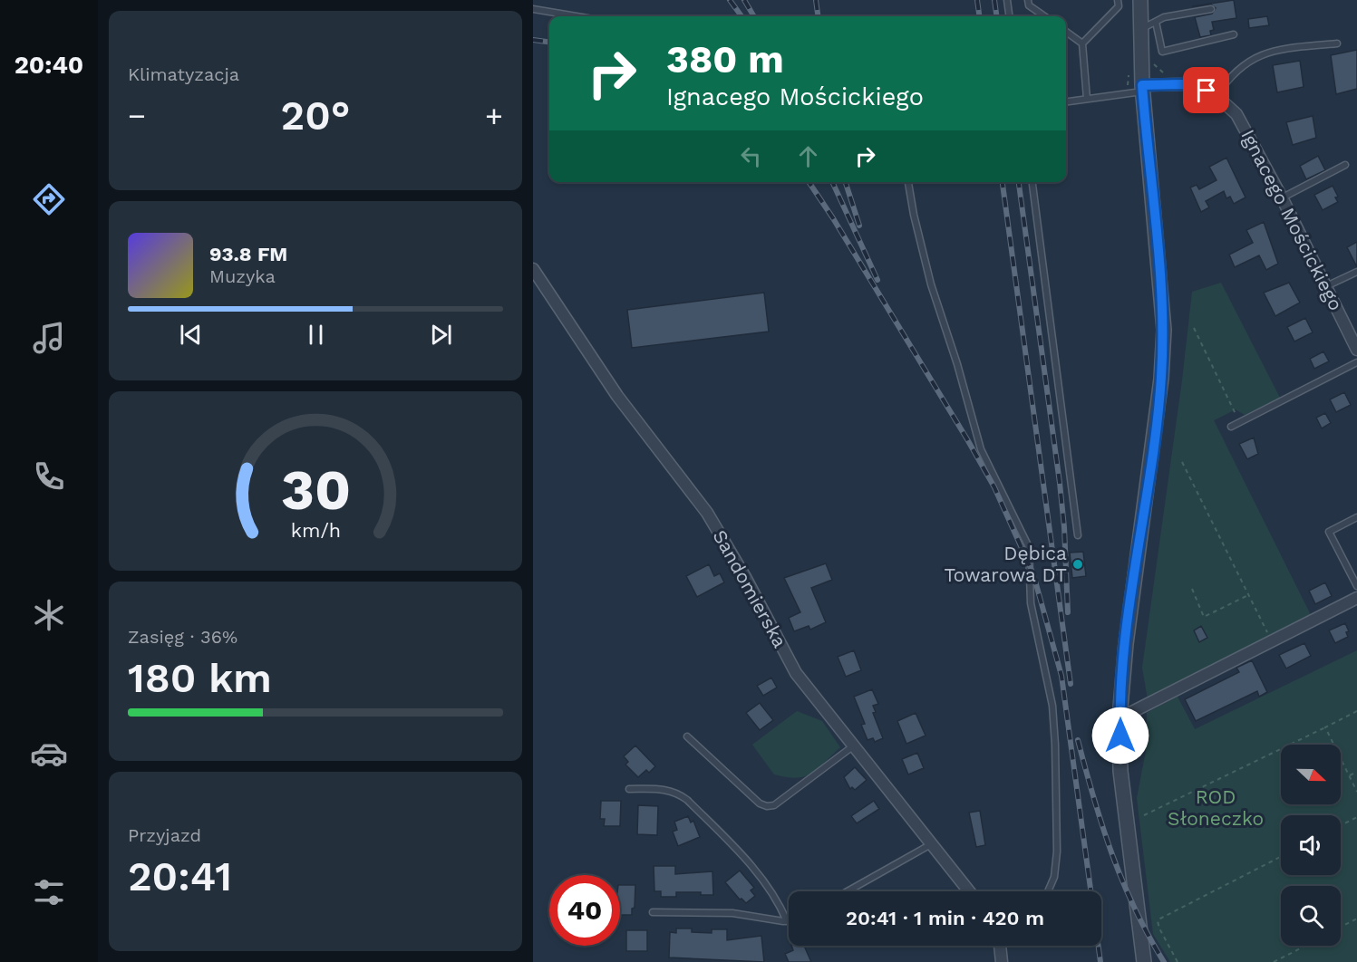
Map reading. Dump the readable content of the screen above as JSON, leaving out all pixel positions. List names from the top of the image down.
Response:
{
  "streets": {
    "street": ["Ignacego Mościckiego", "Sandomierska"]
  },
  "parks": ["ROD Słoneczko"],
  "places": ["Dębica Towarowa DT"],
  "north": "right",
  "page": {
    "tabs": "20:40",
    "tile": [
      "Klimatyzacja",
      ["Zasięg · 36%", "180 km"],
      ["Przyjazd", "20:41"]
    ],
    "turn": ["380 m", "Ignacego Mościckiego"],
    "heat": ["−", "20°", "+"],
    "song": ["93.8 FM", "Muzyka"],
    "limit": "40",
    "trip": "20:41 · 1 min · 420 m",
    "gauge": ["30", "km/h"]
  }
}
